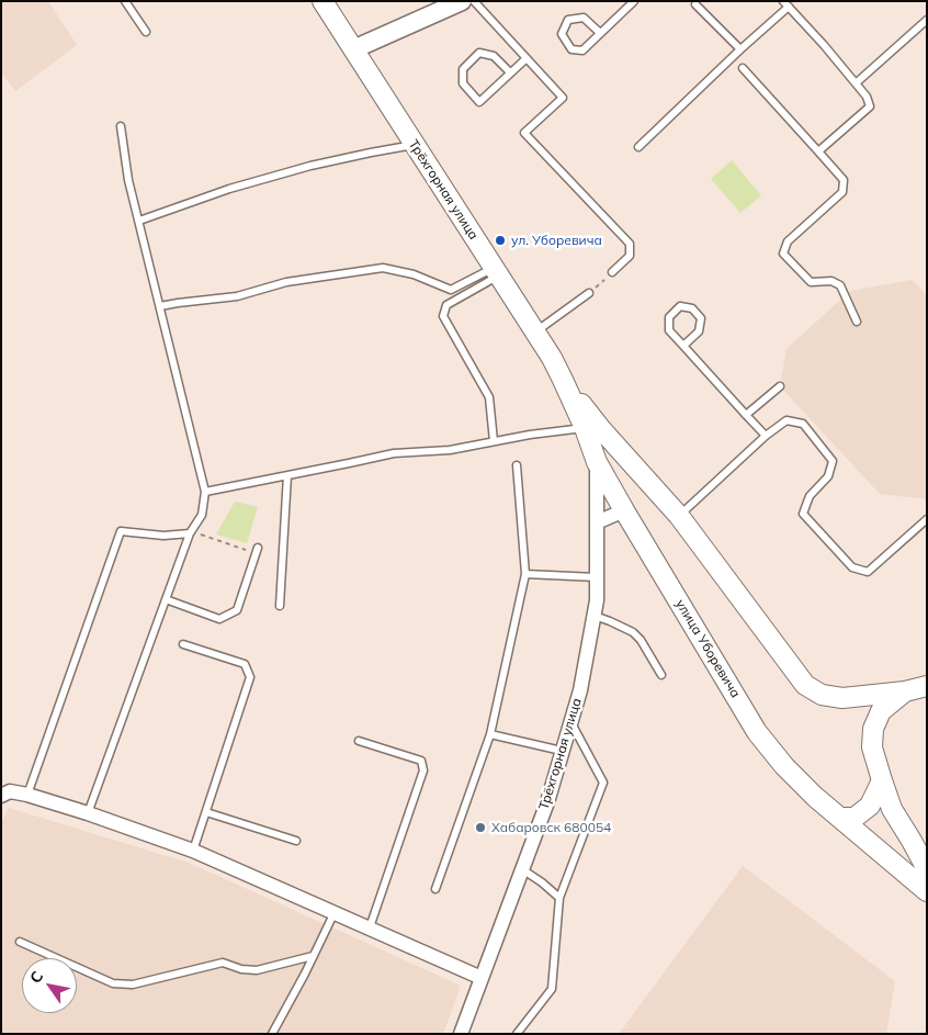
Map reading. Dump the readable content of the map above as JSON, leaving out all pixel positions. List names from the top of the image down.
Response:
{
  "streets": {
    "main road": ["Трёхгорная улица", "улица Уборевича"]
  },
  "crossings": [
    ["Трёхгорная улица", "улица Уборевича"]
  ],
  "places": ["ул. Уборевича", "Хабаровск 680054"],
  "north": "top left"
}
